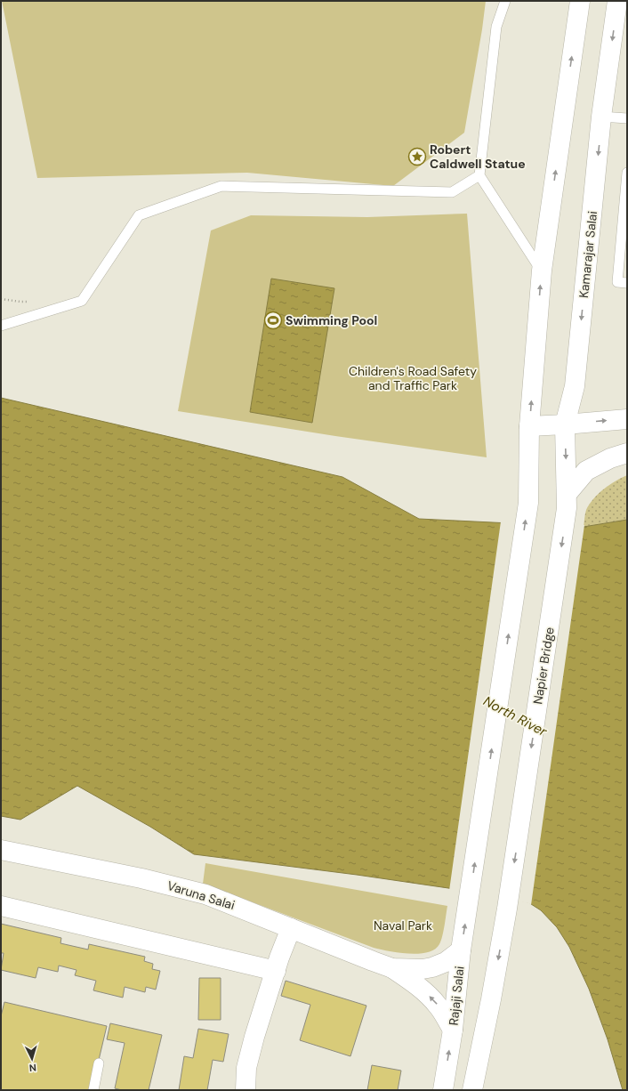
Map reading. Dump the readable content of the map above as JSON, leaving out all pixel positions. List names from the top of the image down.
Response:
{
  "streets": {
    "main road": [
      "Kamarajar Salai",
      "Napier Bridge",
      "Varuna Salai",
      "Rajaji Salai"
    ]
  },
  "crossings": [
    ["Kamarajar Salai", "Napier Bridge"],
    ["Varuna Salai", "Rajaji Salai"]
  ],
  "one_way": ["Napier Bridge", "Rajaji Salai"],
  "water": ["North River"],
  "parks": ["Children's Road Safety and Traffic Park", "Naval Park"],
  "places": {
    "place": ["Robert Caldwell Statue"],
    "sports": ["Swimming Pool"]
  },
  "north": "bottom"
}
